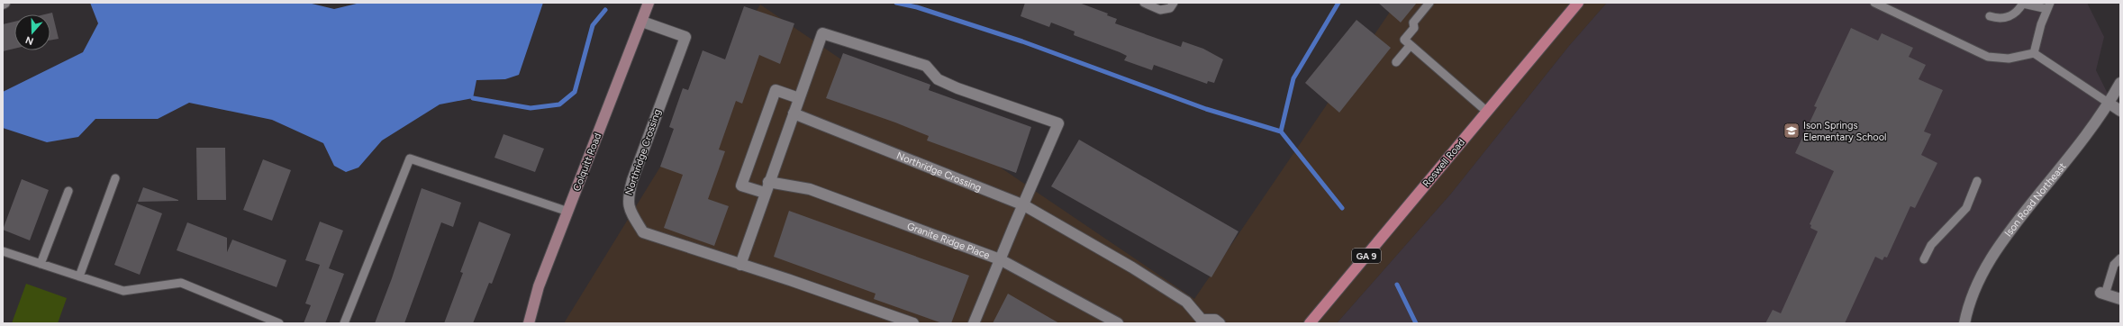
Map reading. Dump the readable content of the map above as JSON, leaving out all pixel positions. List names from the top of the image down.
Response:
{
  "streets": {
    "main road": ["Roswell Road", "GA 9"],
    "street": [
      "Northridge Crossing",
      "Colquitt Road",
      "Ison Road Northeast",
      "Granite Ridge Place"
    ]
  },
  "crossings": [
    ["Northridge Crossing", "Colquitt Road"]
  ],
  "places": {
    "school or university": ["Ison Springs Elementary School"]
  },
  "north": "bottom"
}
